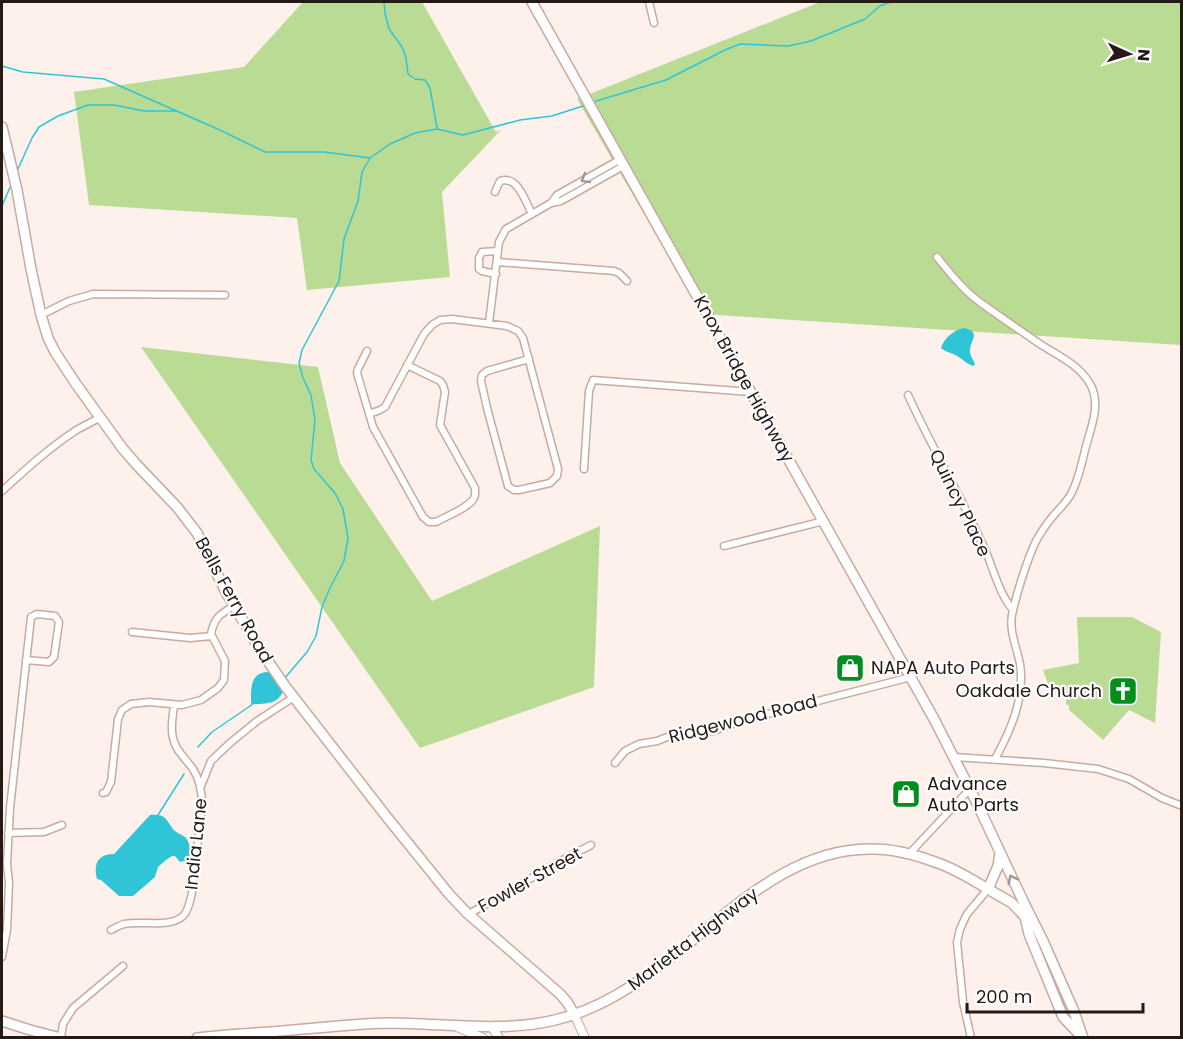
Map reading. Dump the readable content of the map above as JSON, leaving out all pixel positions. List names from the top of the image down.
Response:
{
  "streets": {
    "main road": ["Knox Bridge Highway", "Bells Ferry Road", "Marietta Highway"],
    "street": [
      "Quincy Place",
      "Ridgewood Road",
      "India Lane",
      "Fowler Street"
    ]
  },
  "crossings": [
    ["Knox Bridge Highway", "Ridgewood Road"],
    ["Knox Bridge Highway", "Marietta Highway"],
    ["Bells Ferry Road", "Fowler Street"],
    ["Bells Ferry Road", "Marietta Highway"]
  ],
  "places": {
    "shop": ["NAPA Auto Parts", "Advance Auto Parts"],
    "church": ["Oakdale Church"]
  },
  "scale_bar": "200 m",
  "north": "right"
}
